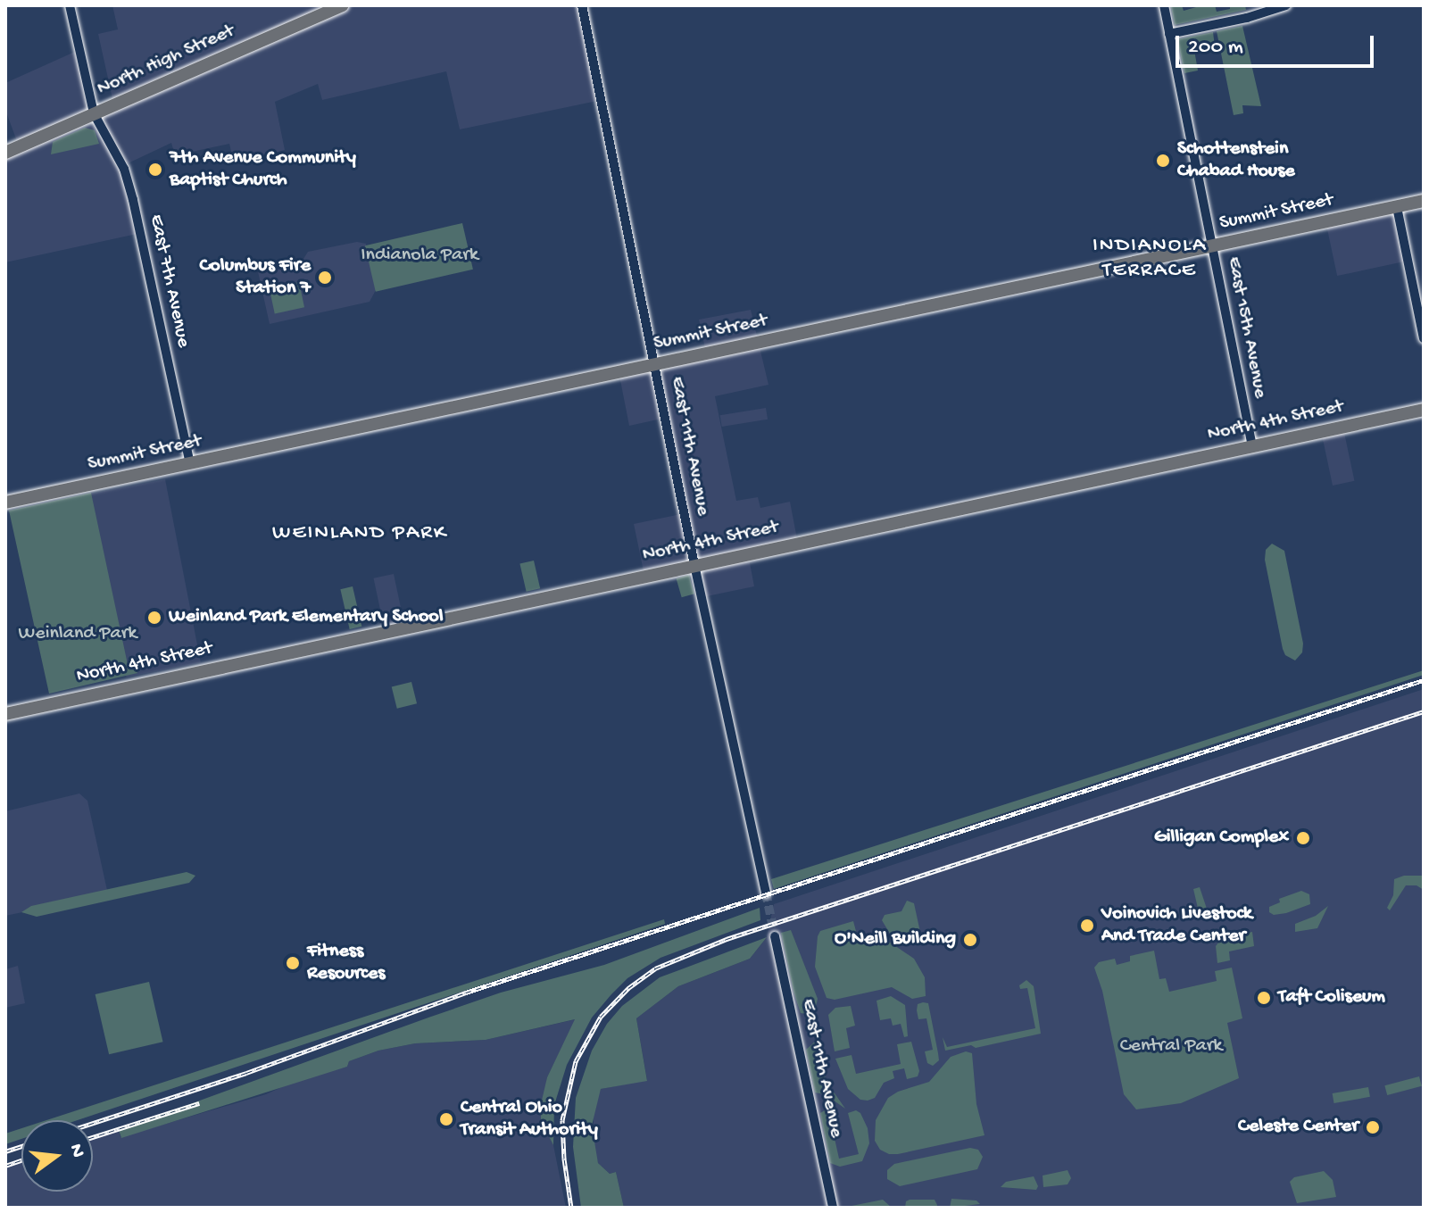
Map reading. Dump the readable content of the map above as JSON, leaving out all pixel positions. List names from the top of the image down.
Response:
{
  "streets": {
    "main road": ["North High Street", "Summit Street", "North 4th Street"],
    "street": ["East 7th Avenue", "East 15th Avenue", "East 11th Avenue"]
  },
  "crossings": [
    ["North High Street", "East 7th Avenue"],
    ["Summit Street", "East 7th Avenue"],
    ["Summit Street", "East 15th Avenue"],
    ["Summit Street", "East 11th Avenue"],
    ["East 15th Avenue", "North 4th Street"],
    ["North 4th Street", "East 11th Avenue"]
  ],
  "districts": ["INDIANOLA TERRACE", "WEINLAND PARK"],
  "parks": ["Indianola Park", "Weinland Park", "Central Park"],
  "places": [
    "Schottenstein Chabad House",
    "7th Avenue Community Baptist Church",
    "Columbus Fire Station 7",
    "Weinland Park Elementary School",
    "Gilligan Complex",
    "Voinovich Livestock And Trade Center",
    "O'Neill Building",
    "Fitness Resources",
    "Taft Coliseum",
    "Central Ohio Transit Authority",
    "Celeste Center"
  ],
  "scale_bar": "200 m",
  "north": "right"
}
